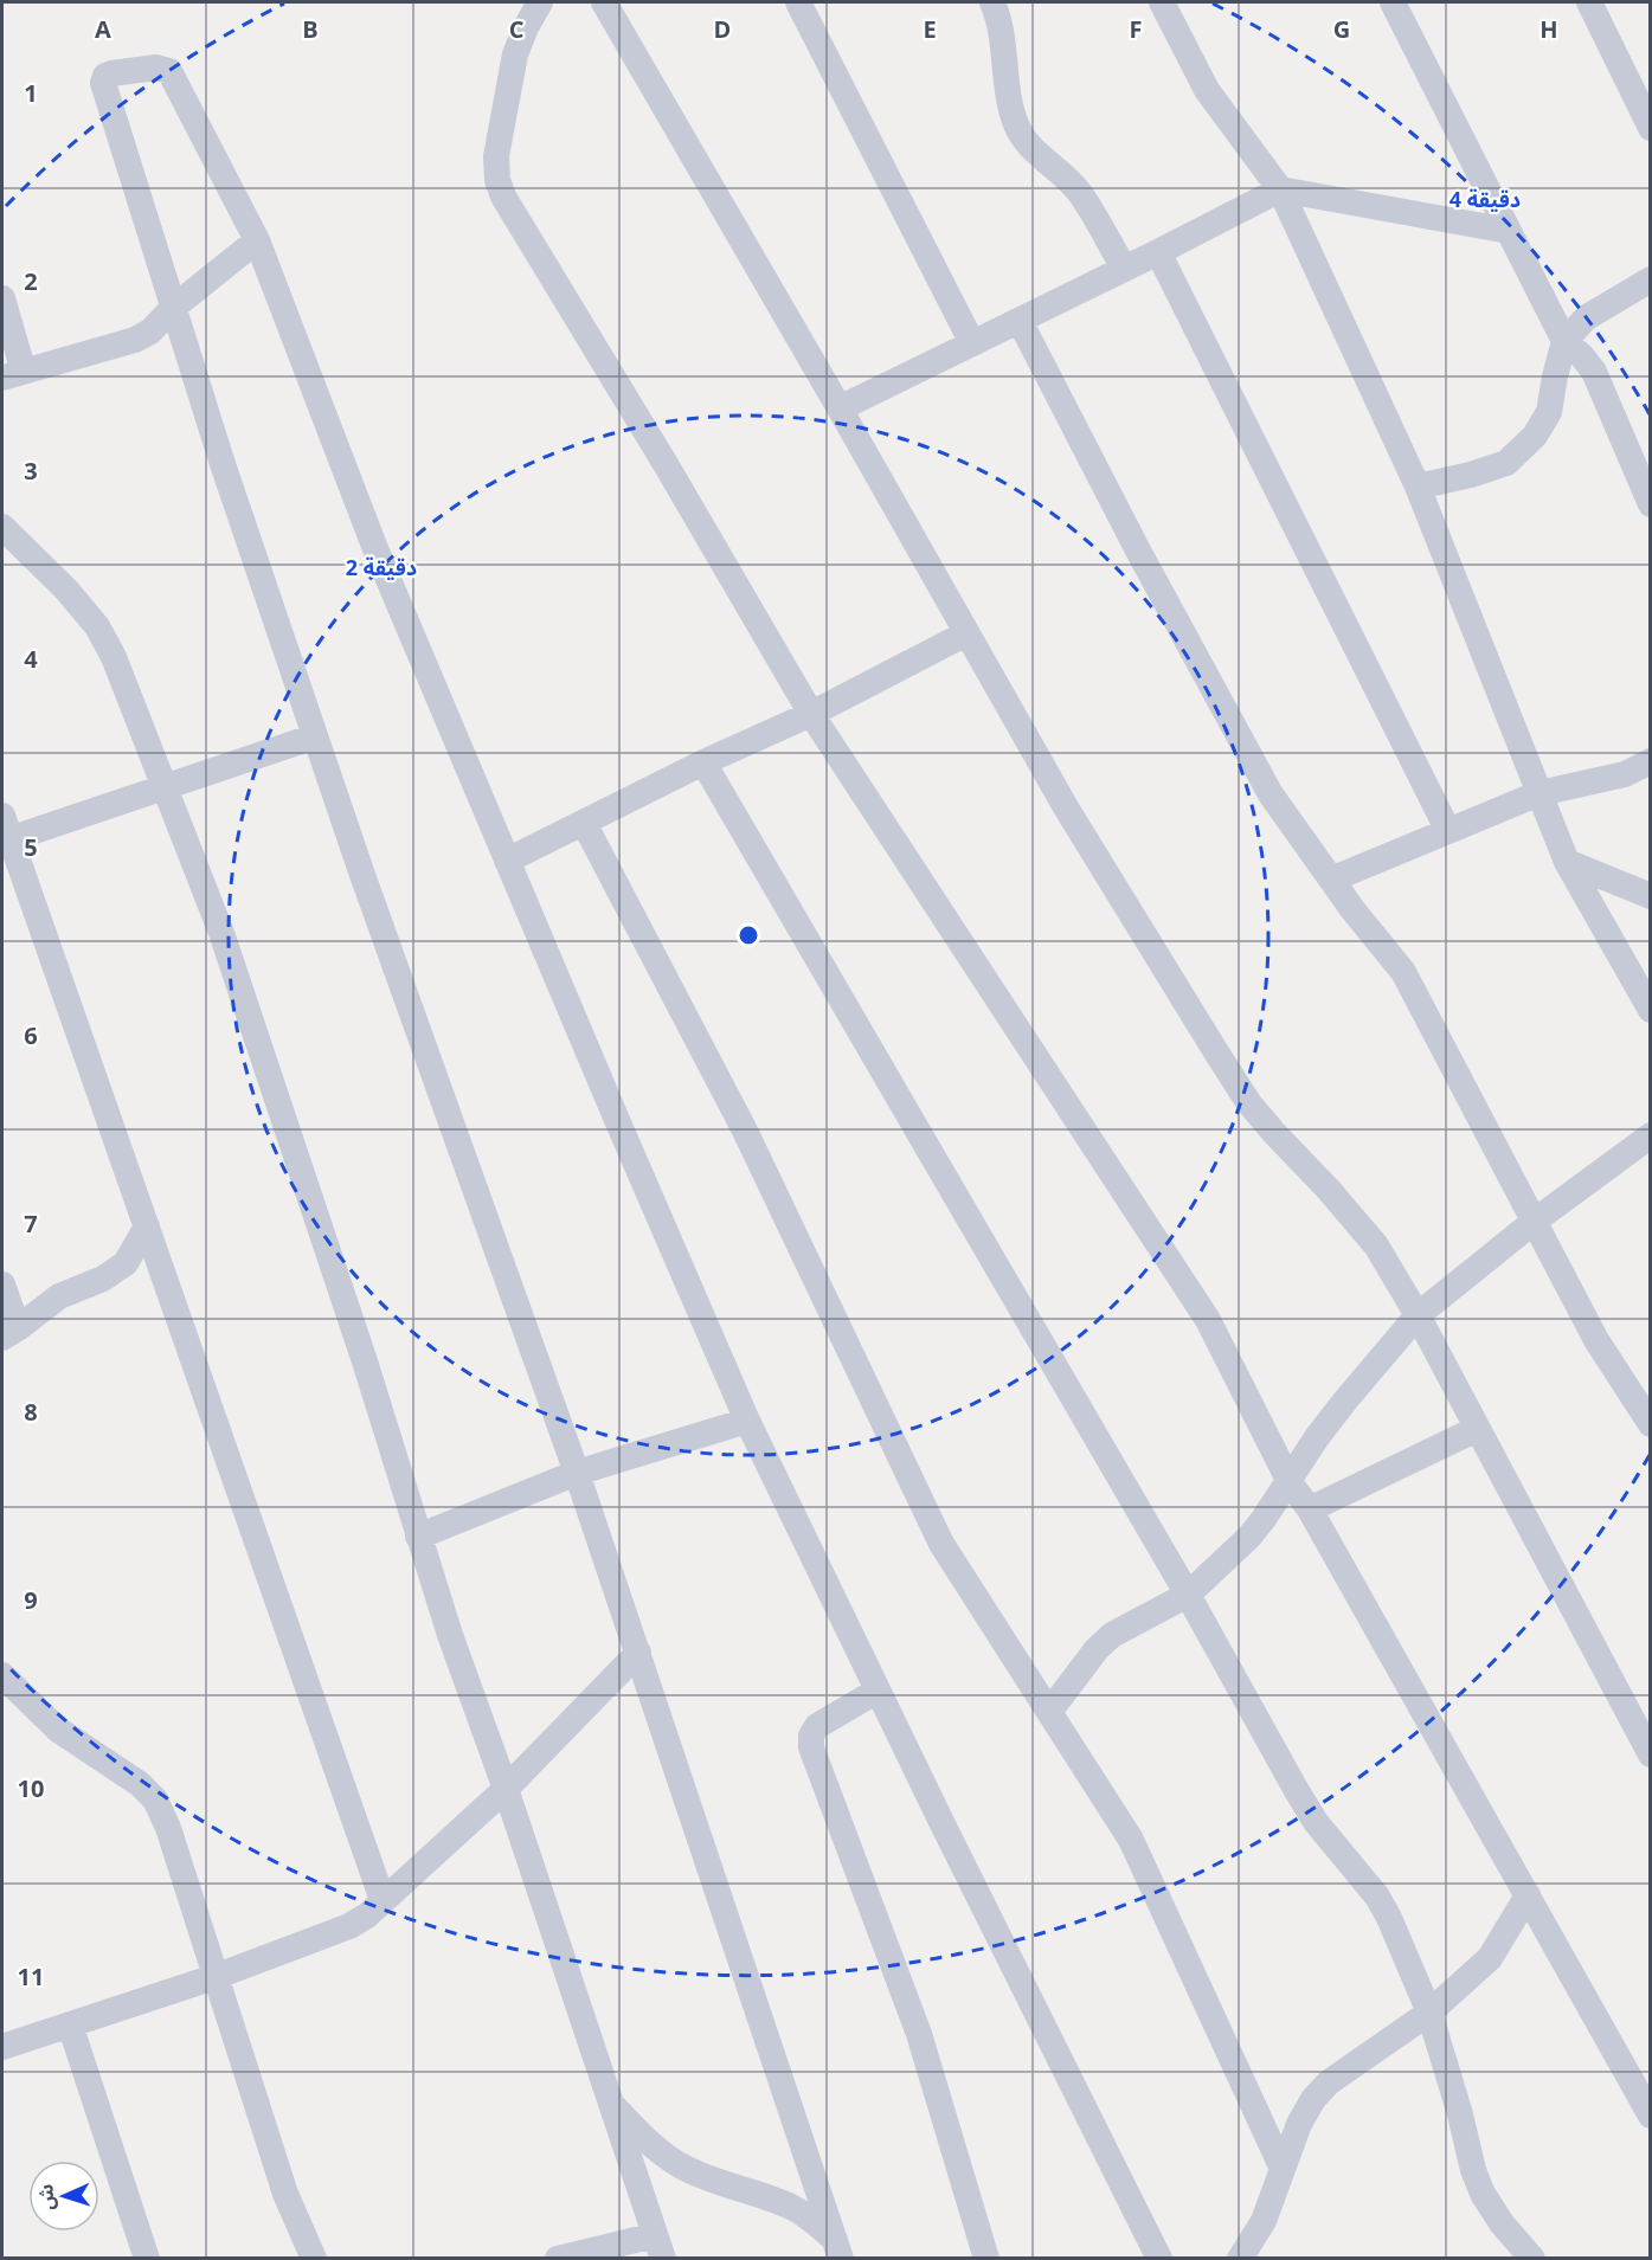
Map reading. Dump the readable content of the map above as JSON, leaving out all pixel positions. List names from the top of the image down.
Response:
{
  "north": "left",
  "grid": {
    "columns": [
      "A",
      "B",
      "C",
      "D",
      "E",
      "F",
      "G",
      "H"
    ],
    "rows": [
      "1",
      "2",
      "3",
      "4",
      "5",
      "6",
      "7",
      "8",
      "9",
      "10",
      "11"
    ]
  },
  "rings": ["4 دقيقة", "2 دقيقة"]
}
